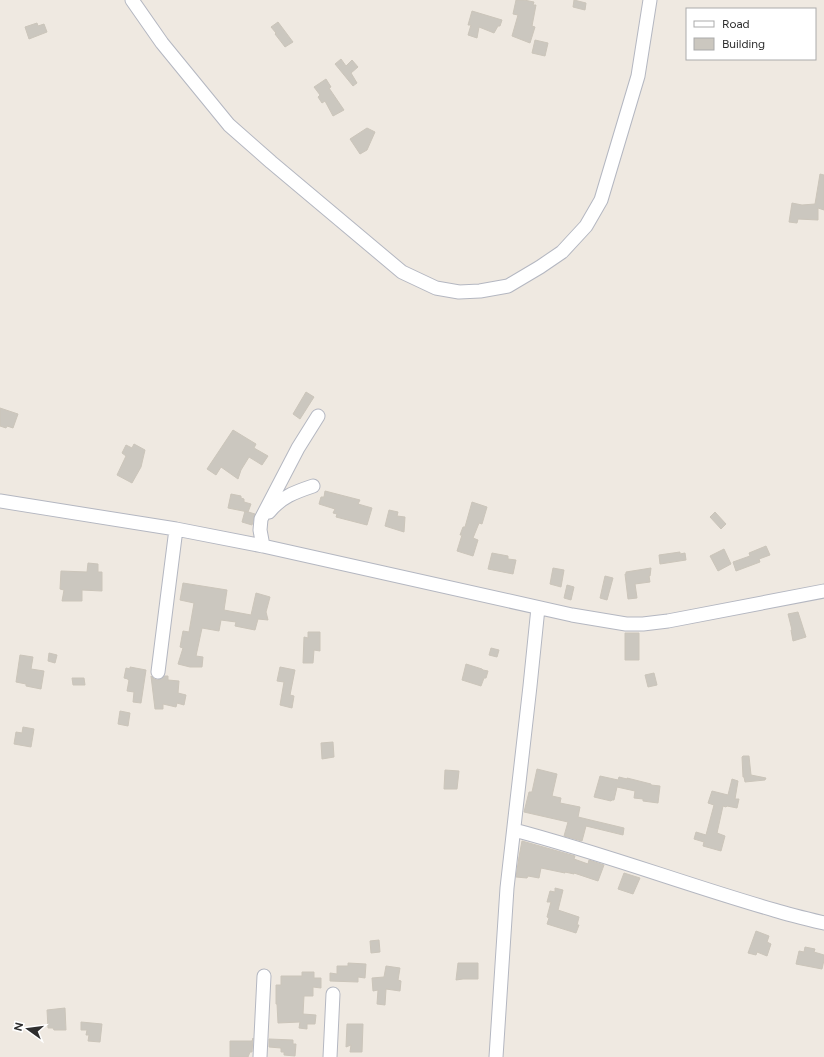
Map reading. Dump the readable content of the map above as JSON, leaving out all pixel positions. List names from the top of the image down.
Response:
{
  "legend": ["Road", "Building"],
  "north": "left"
}
